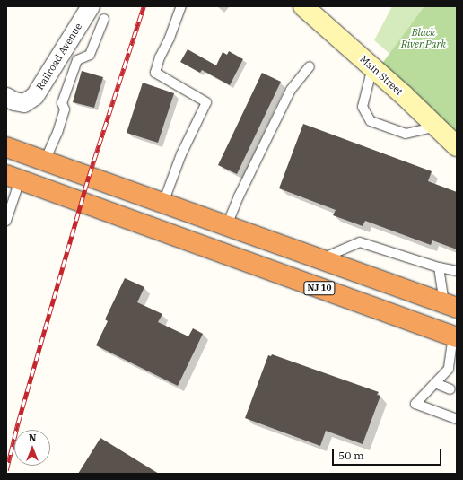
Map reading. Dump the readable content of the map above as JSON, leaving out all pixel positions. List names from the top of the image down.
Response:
{
  "streets": {
    "highway": ["NJ 10"],
    "street": ["Railroad Avenue", "Main Street"]
  },
  "parks": ["Black River Park"],
  "scale_bar": "50 m",
  "north": "top"
}
